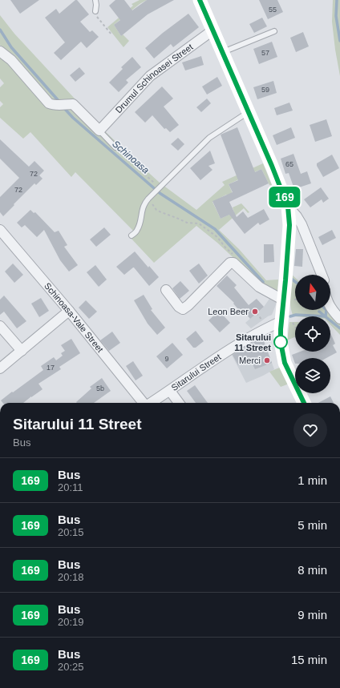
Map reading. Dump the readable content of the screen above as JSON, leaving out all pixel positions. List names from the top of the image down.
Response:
{
  "streets": {
    "street": ["Drumul Schinoasei Street", "Schinoasa-Vale Street", "Sitarului Street"]
  },
  "water": ["Schinoasa"],
  "places": ["Leon Beer", "Sitarului 11 Street", "Merci"],
  "lines": ["bus line 169"],
  "house_numbers": [
    "55",
    "57",
    "59",
    "65",
    "72",
    "72",
    "9",
    "17",
    "5b"
  ],
  "north": "top",
  "page": {
    "on_map": "169",
    "heading": ["Sitarului 11 Street", "Bus"],
    "list": [
      {
        "mark": "169",
        "name": "Bus",
        "note": "20:11",
        "value": "1 min"
      },
      {
        "mark": "169",
        "name": "Bus",
        "note": "20:15",
        "value": "5 min"
      },
      {
        "mark": "169",
        "name": "Bus",
        "note": "20:18",
        "value": "8 min"
      },
      {
        "mark": "169",
        "name": "Bus",
        "note": "20:19",
        "value": "9 min"
      },
      {
        "mark": "169",
        "name": "Bus",
        "note": "20:25",
        "value": "15 min"
      }
    ]
  }
}
